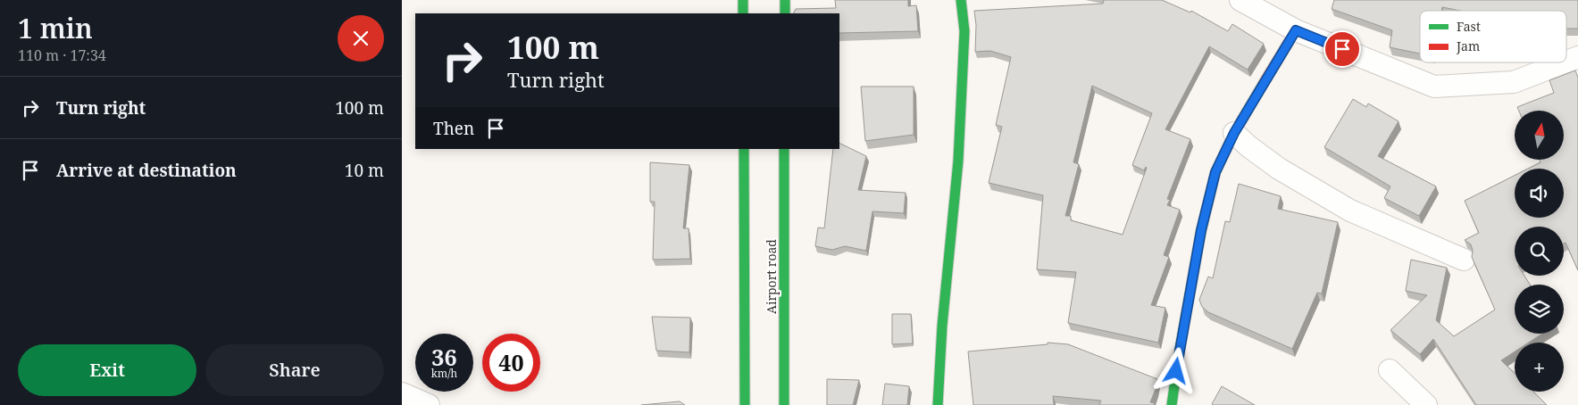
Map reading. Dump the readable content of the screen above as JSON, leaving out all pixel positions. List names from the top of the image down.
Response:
{
  "streets": {
    "street": ["Airport road"]
  },
  "legend": ["Fast", "Jam"],
  "north": "top",
  "page": {
    "heading": ["1 min", "110 m · 17:34"],
    "turn": ["100 m", "Turn right"],
    "list": [
      {
        "name": "Turn right",
        "value": "100 m"
      },
      {
        "name": "Arrive at destination",
        "value": "10 m"
      }
    ],
    "then": "Then",
    "map_buttons": "+",
    "speed": "36 km/h",
    "limit": "40",
    "buttons": ["Exit", "Share"]
  }
}
